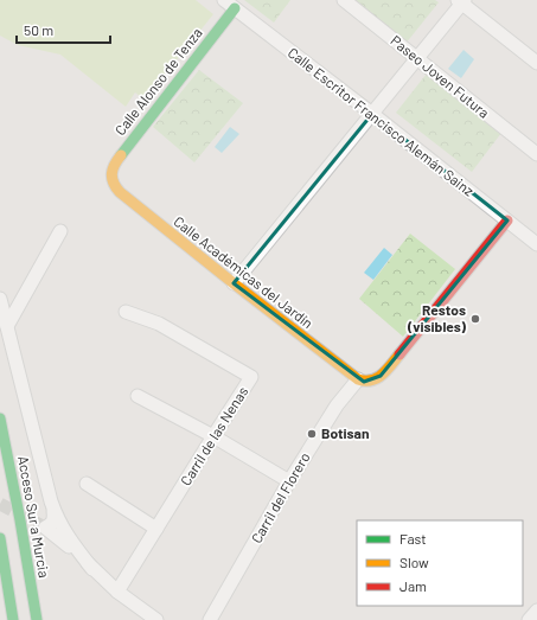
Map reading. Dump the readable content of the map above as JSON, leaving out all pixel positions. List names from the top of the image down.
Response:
{
  "streets": {
    "main road": ["Calle Alonso de Tenza", "Calle Académicas del Jardín", "Acceso Sur a Murcia"],
    "street": [
      "Paseo Joven Futura",
      "Calle Escritor Francisco Alemán Sainz",
      "Carril de las Nenas",
      "Carril del Florero"
    ]
  },
  "crossings": [
    ["Calle Alonso de Tenza", "Calle Escritor Francisco Alemán Sainz"],
    ["Calle Alonso de Tenza", "Calle Académicas del Jardín"],
    ["Calle Académicas del Jardín", "Carril del Florero"]
  ],
  "places": ["Restos (visibles)", "Botisan"],
  "legend": ["Fast", "Slow", "Jam"],
  "scale_bar": "50 m"
}
